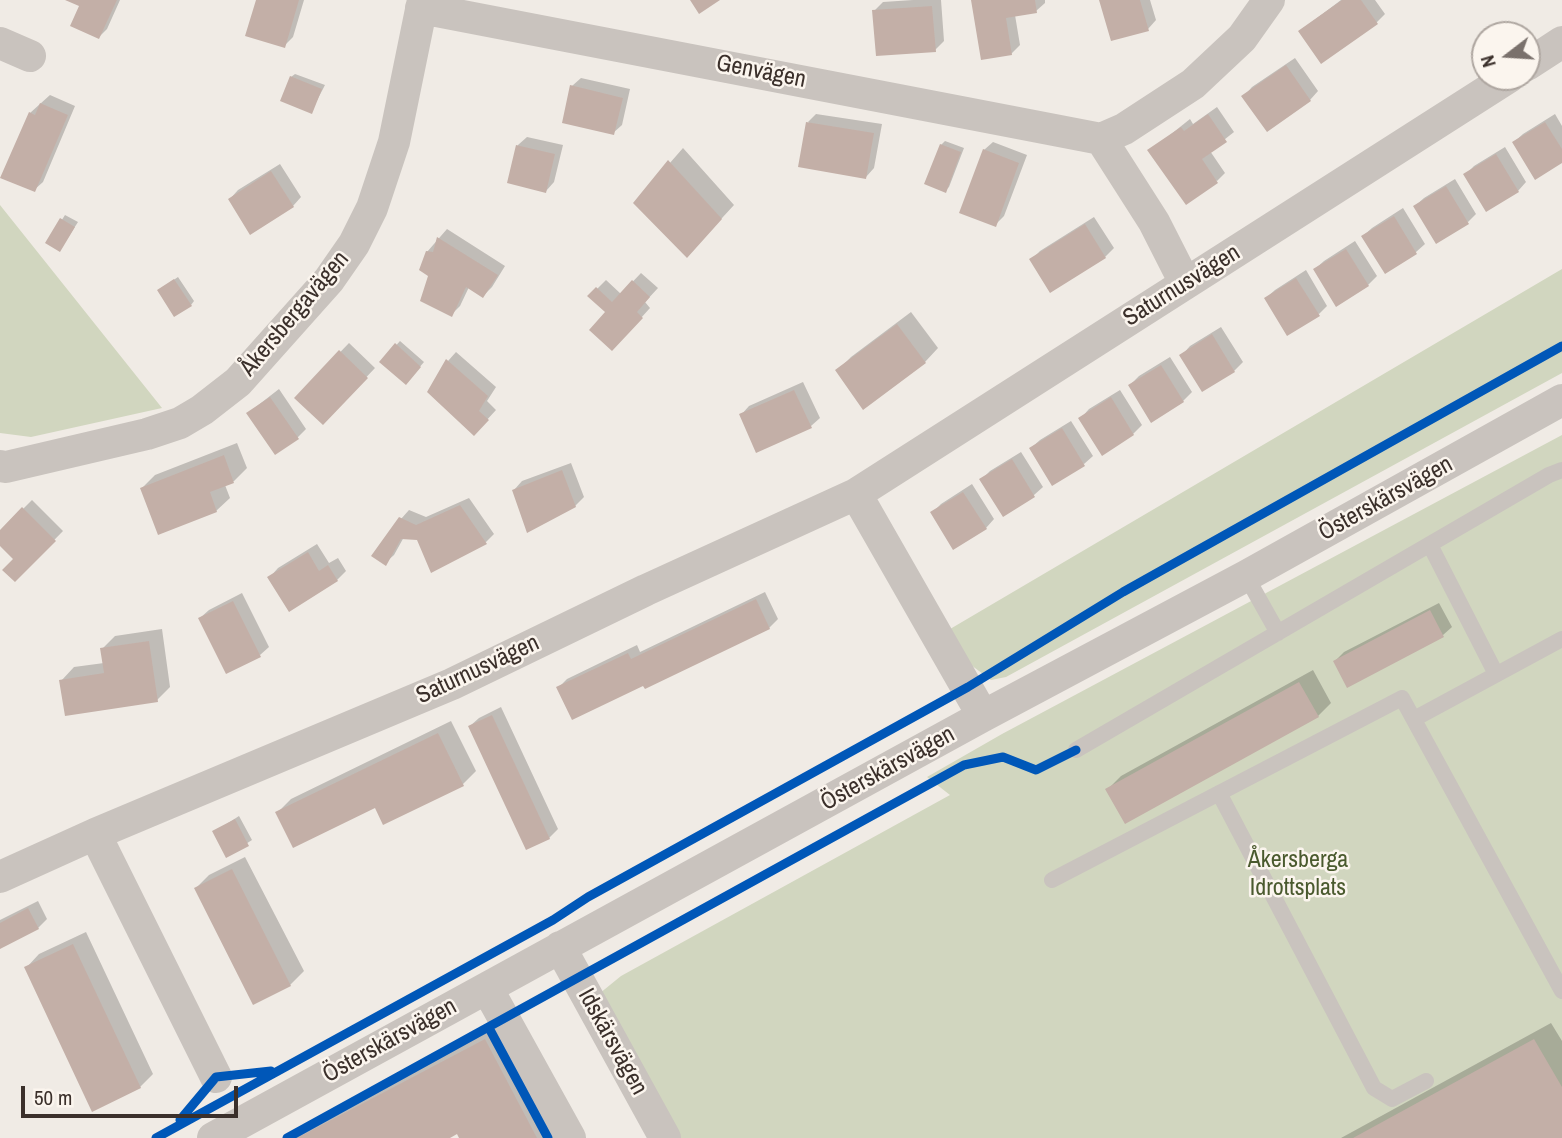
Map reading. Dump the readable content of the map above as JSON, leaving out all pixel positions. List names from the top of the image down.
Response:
{
  "streets": {
    "street": [
      "Genvägen",
      "Saturnusvägen",
      "Åkersbergavägen",
      "Österskärsvägen",
      "Idskärsvägen"
    ]
  },
  "crossings": [
    ["Genvägen", "Åkersbergavägen"],
    ["Österskärsvägen", "Idskärsvägen"]
  ],
  "parks": ["Åkersberga Idrottsplats"],
  "scale_bar": "50 m",
  "north": "left"
}
